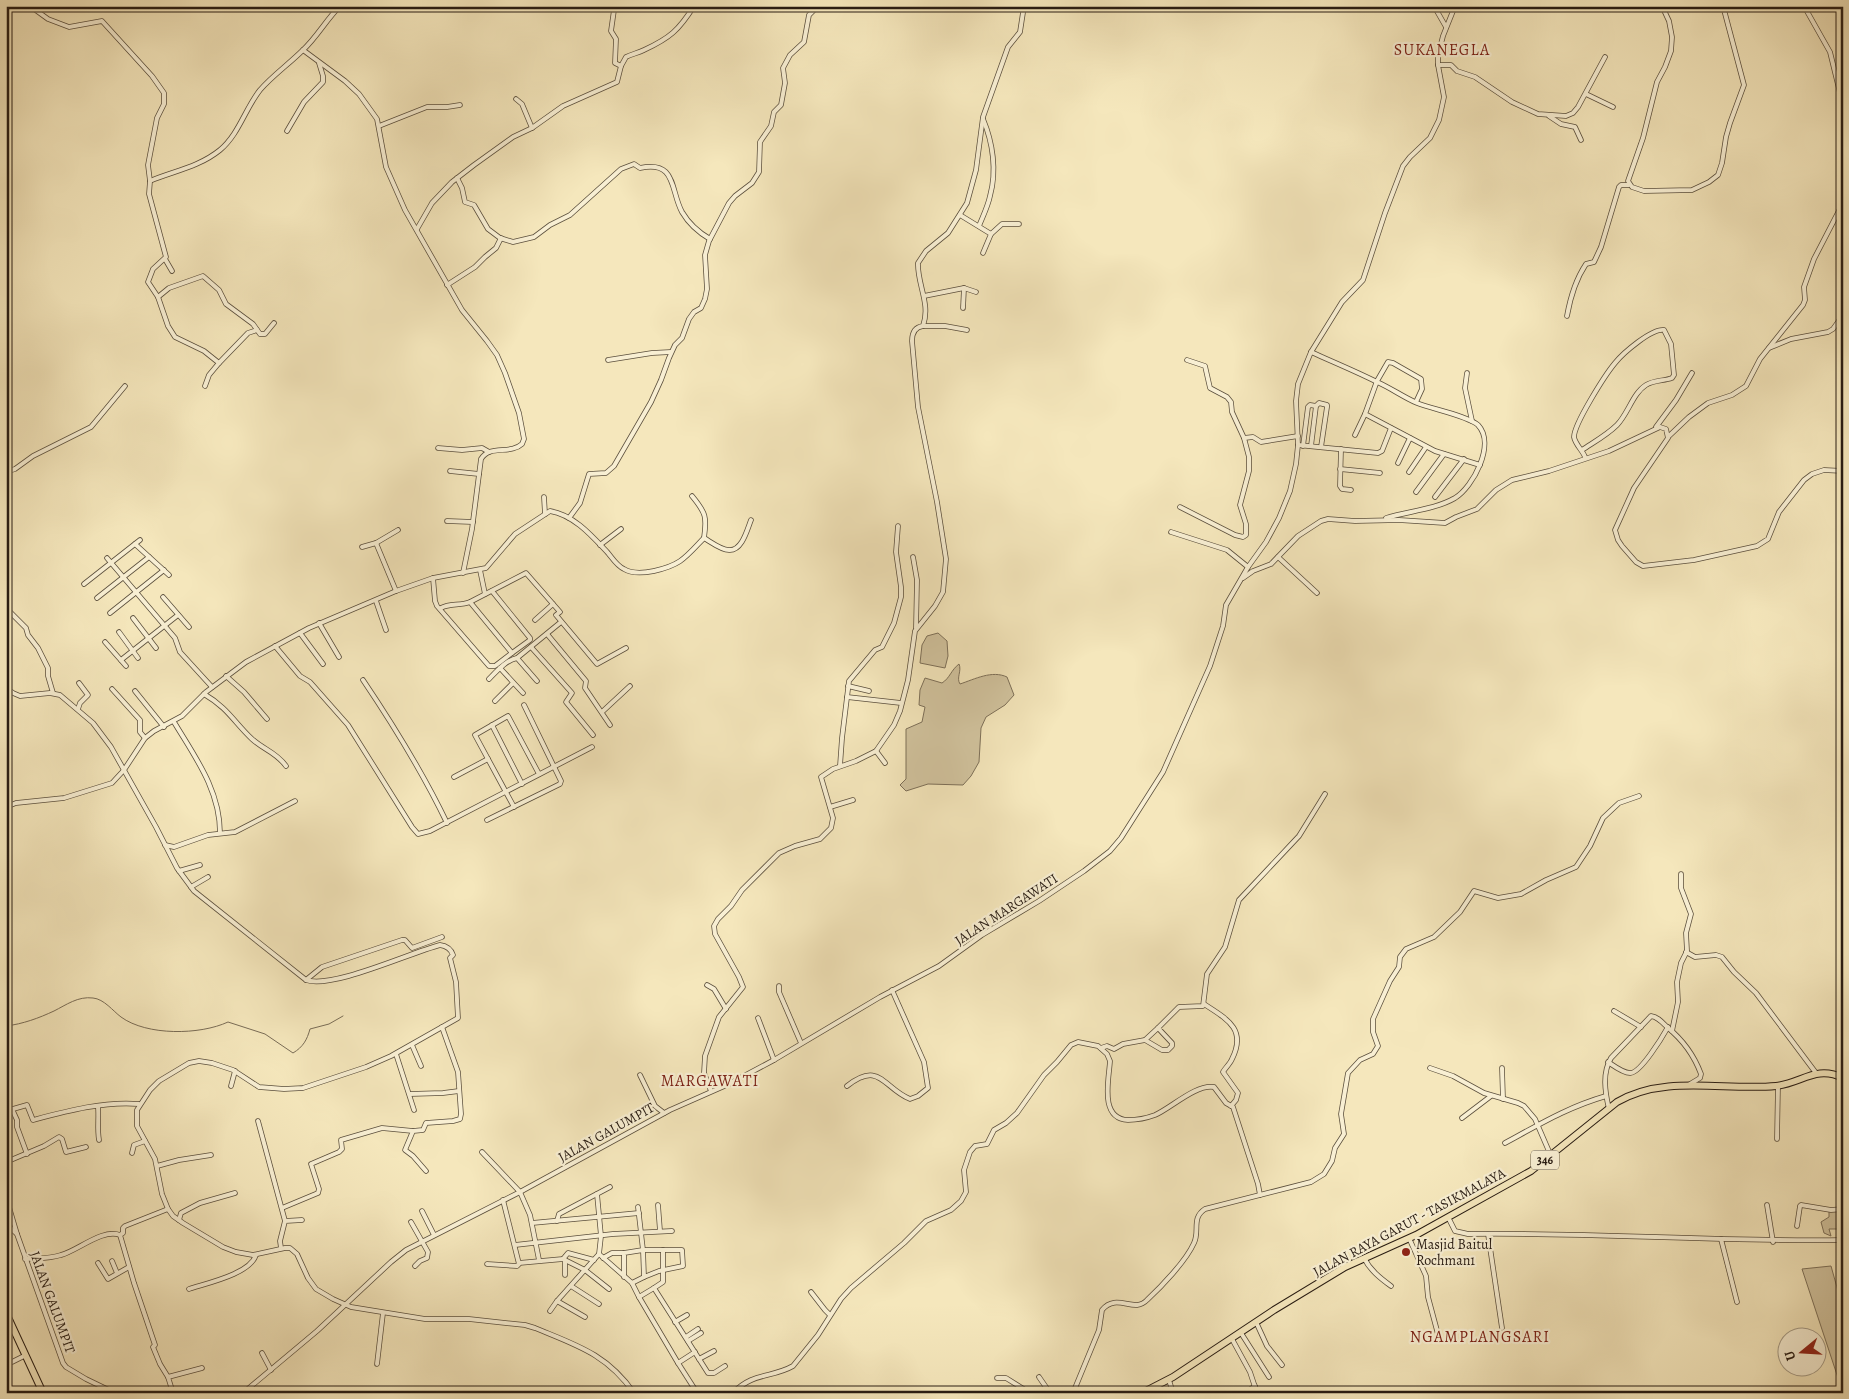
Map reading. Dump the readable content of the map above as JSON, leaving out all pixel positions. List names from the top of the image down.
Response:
{
  "streets": {
    "main road": ["346", "JALAN RAYA GARUT - TASIKMALAYA"],
    "street": ["JALAN MARGAWATI", "JALAN GALUMPIT"]
  },
  "crossings": [
    ["JALAN MARGAWATI", "JALAN GALUMPIT"],
    ["346", "JALAN RAYA GARUT - TASIKMALAYA"]
  ],
  "districts": ["SUKANEGLA", "MARGAWATI", "NGAMPLANGSARI"],
  "places": ["Masjid Baitul Rochman1"],
  "north": "left"
}
